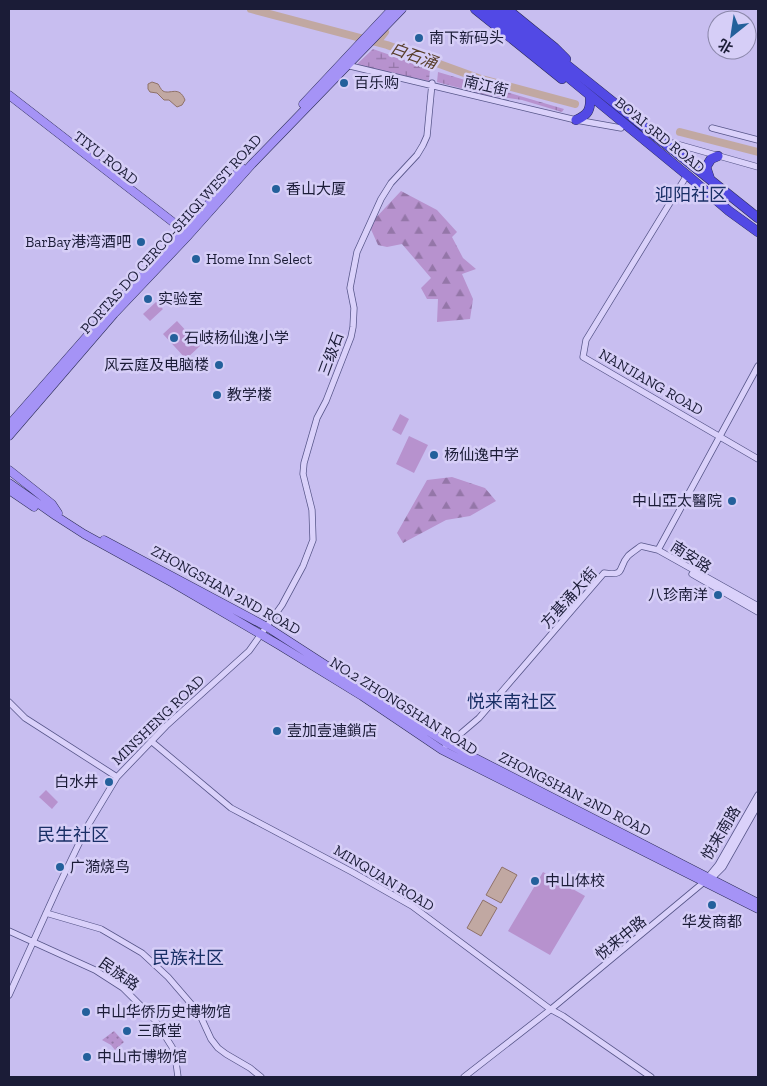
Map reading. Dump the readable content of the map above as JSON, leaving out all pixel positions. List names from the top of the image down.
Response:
{
  "streets": {
    "highway": ["BO'AI 3RD ROAD"],
    "main road": [
      "TIYU ROAD",
      "PORTAS DO CERCO-SHIQI WEST ROAD",
      "ZHONGSHAN 2ND ROAD",
      "NO.2 ZHONGSHAN ROAD"
    ],
    "street": [
      "南江街",
      "三级石",
      "NANJIANG ROAD",
      "南安路",
      "方基涌大街",
      "MINSHENG ROAD",
      "悦来南路",
      "MINQUAN ROAD",
      "悦来中路",
      "民族路"
    ]
  },
  "crossings": [
    ["南江街", "PORTAS DO CERCO-SHIQI WEST ROAD"],
    ["南江街", "三级石"],
    ["BO'AI 3RD ROAD", "NANJIANG ROAD"],
    ["TIYU ROAD", "PORTAS DO CERCO-SHIQI WEST ROAD"],
    ["三级石", "ZHONGSHAN 2ND ROAD"],
    ["三级石", "NO.2 ZHONGSHAN ROAD"],
    ["三级石", "MINSHENG ROAD"],
    ["南安路", "方基涌大街"],
    ["ZHONGSHAN 2ND ROAD", "方基涌大街"],
    ["ZHONGSHAN 2ND ROAD", "NO.2 ZHONGSHAN ROAD"],
    ["方基涌大街", "NO.2 ZHONGSHAN ROAD"],
    ["NO.2 ZHONGSHAN ROAD", "MINSHENG ROAD"],
    ["NO.2 ZHONGSHAN ROAD", "悦来南路"],
    ["NO.2 ZHONGSHAN ROAD", "悦来中路"],
    ["MINSHENG ROAD", "MINQUAN ROAD"],
    ["MINSHENG ROAD", "民族路"],
    ["悦来南路", "悦来中路"],
    ["MINQUAN ROAD", "悦来中路"]
  ],
  "districts": [
    "迎阳社区",
    "悦来南社区",
    "民生社区",
    "民族社区"
  ],
  "water": ["白石涌"],
  "places": [
    "南下新码头",
    "百乐购",
    "香山大厦",
    "BarBay港湾酒吧",
    "Home Inn Select",
    "实验室",
    "石岐杨仙逸小学",
    "风云庭及电脑楼",
    "教学楼",
    "杨仙逸中学",
    "中山亞太醫院",
    "八珍南洋",
    "壹加壹連鎖店",
    "白水井",
    "广漪烧鸟",
    "中山体校",
    "华发商都",
    "中山华侨历史博物馆",
    "三酥堂",
    "中山市博物馆"
  ],
  "north": "bottom left"
}
